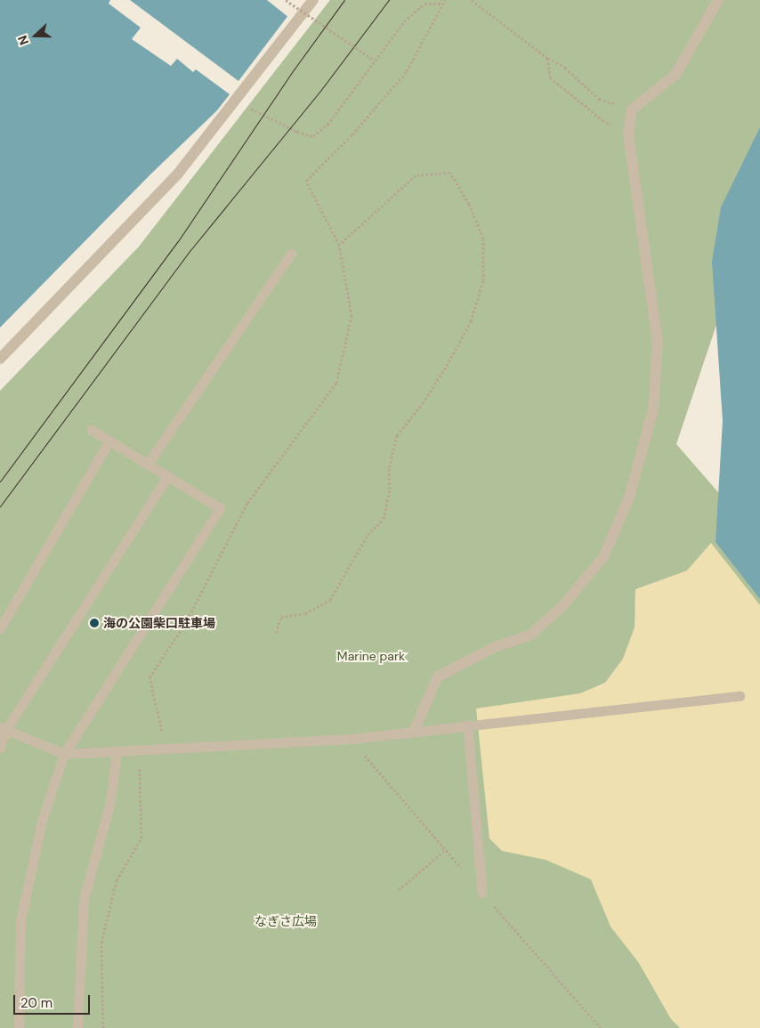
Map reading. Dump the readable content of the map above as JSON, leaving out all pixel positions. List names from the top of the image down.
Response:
{
  "parks": ["Marine park", "なぎさ広場"],
  "places": ["海の公園柴口駐車場"],
  "scale_bar": "20 m",
  "north": "left"
}
